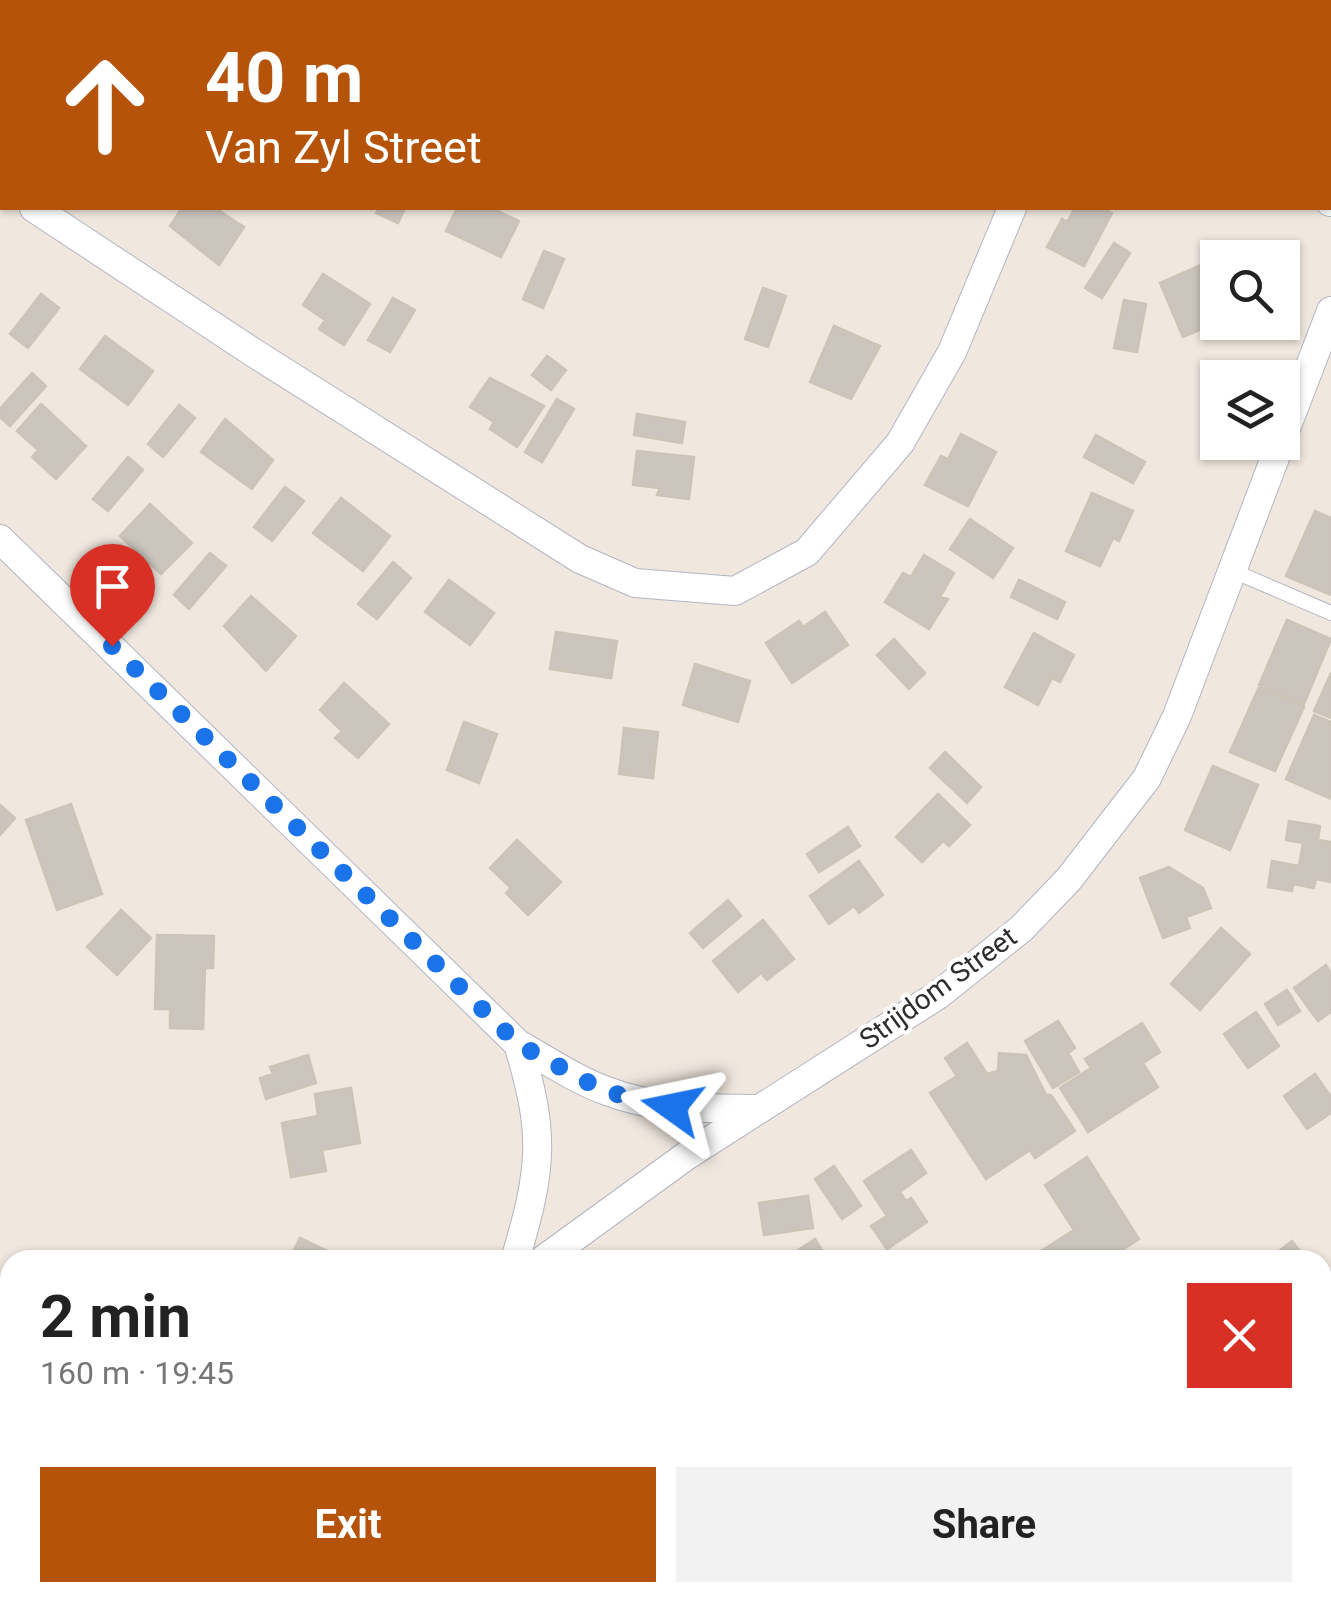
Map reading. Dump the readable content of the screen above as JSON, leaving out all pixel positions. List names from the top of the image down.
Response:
{
  "streets": {
    "street": ["Strijdom Street"]
  },
  "page": {
    "turn": ["40 m", "Van Zyl Street"],
    "heading": ["2 min", "160 m · 19:45"],
    "buttons": ["Exit", "Share"]
  }
}
